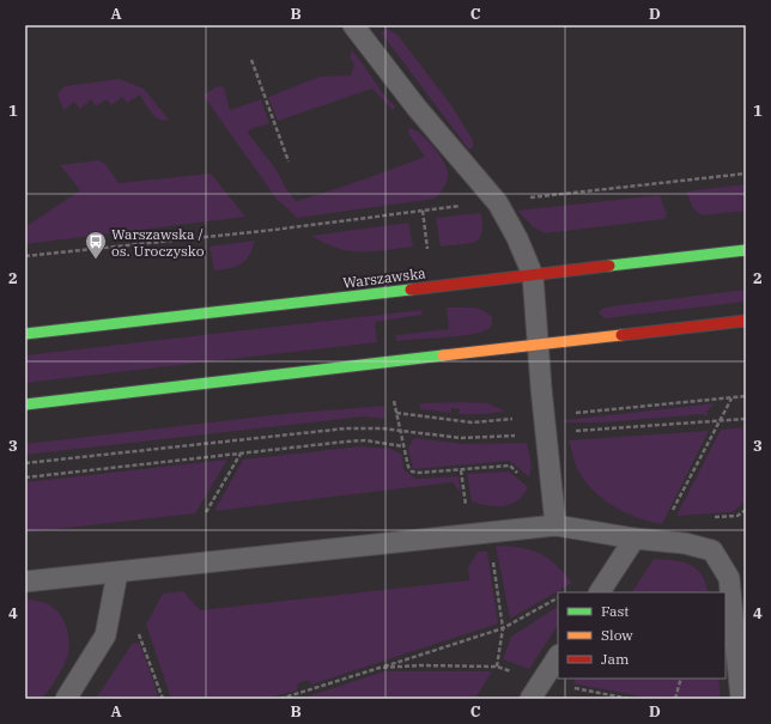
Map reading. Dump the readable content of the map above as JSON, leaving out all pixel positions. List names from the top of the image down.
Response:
{
  "streets": {
    "main road": ["Warszawska"]
  },
  "places": {
    "bus stop": ["Warszawska / os. Uroczysko"]
  },
  "legend": ["Fast", "Slow", "Jam"],
  "grid": {
    "columns": [
      "A",
      "B",
      "C",
      "D"
    ],
    "rows": [
      "1",
      "2",
      "3",
      "4"
    ]
  }
}
